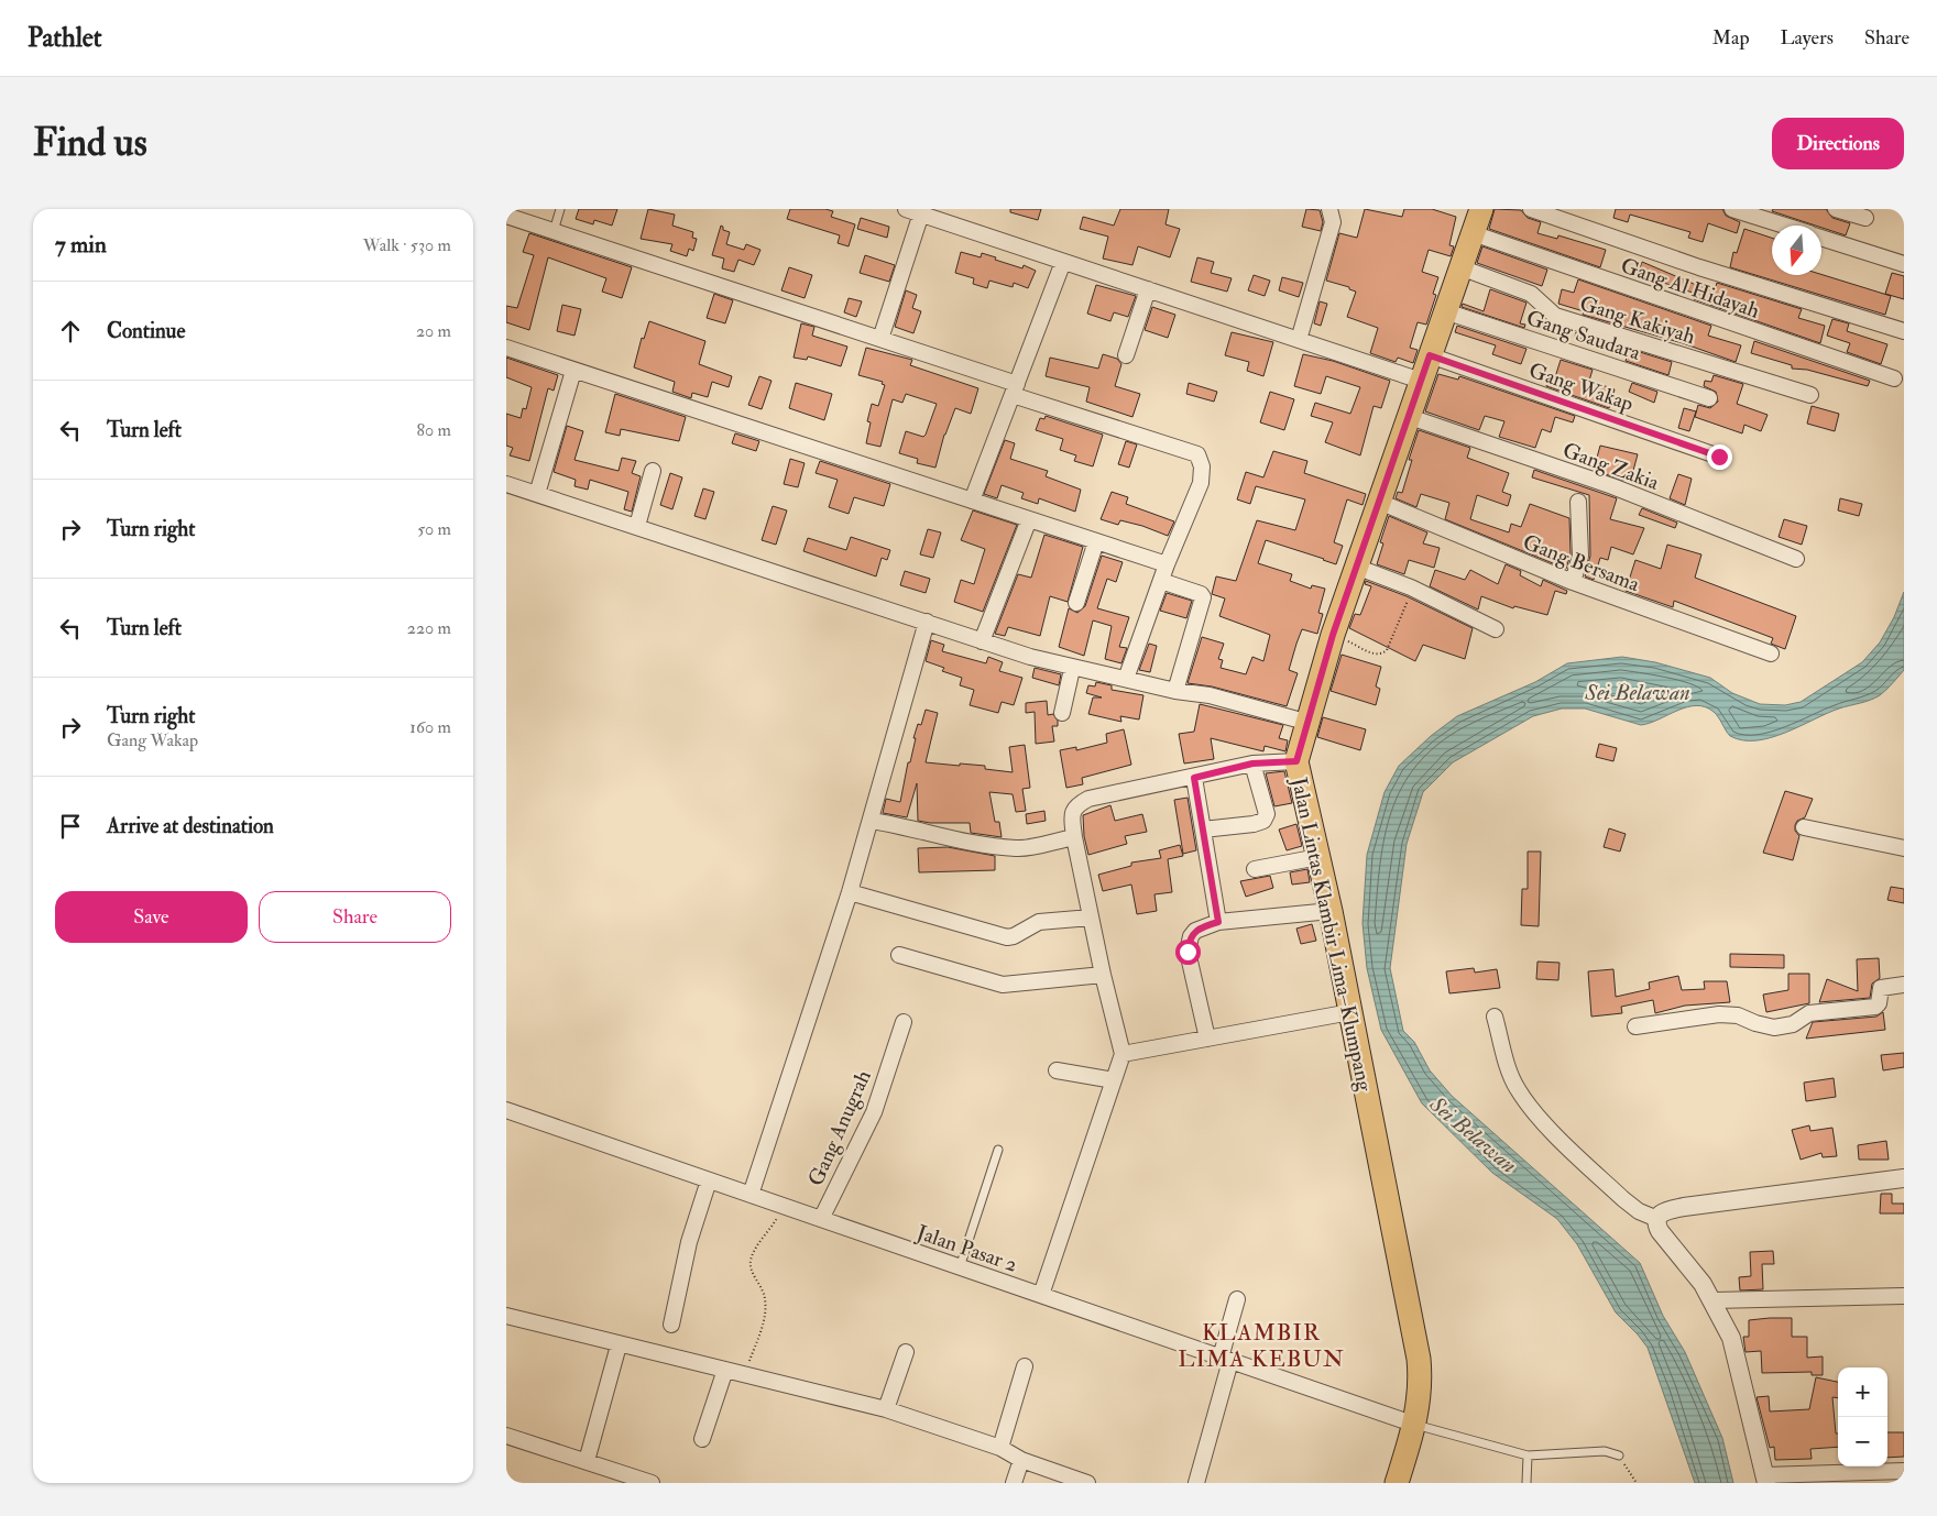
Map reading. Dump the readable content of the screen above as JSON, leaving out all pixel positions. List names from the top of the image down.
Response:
{
  "streets": {
    "main road": ["Jalan Lintas Klambir Lima–Klumpang"],
    "street": [
      "Gang Al Hidayah",
      "Gang Kakiyah",
      "Gang Saudara",
      "Gang Wakap",
      "Gang Zakia",
      "Gang Bersama",
      "Gang Anugrah",
      "Jalan Pasar 2"
    ]
  },
  "crossings": [
    ["Gang Al Hidayah", "Jalan Lintas Klambir Lima–Klumpang"],
    ["Gang Kakiyah", "Jalan Lintas Klambir Lima–Klumpang"],
    ["Gang Saudara", "Jalan Lintas Klambir Lima–Klumpang"],
    ["Gang Wakap", "Jalan Lintas Klambir Lima–Klumpang"],
    ["Gang Zakia", "Jalan Lintas Klambir Lima–Klumpang"],
    ["Gang Bersama", "Jalan Lintas Klambir Lima–Klumpang"],
    ["Jalan Lintas Klambir Lima–Klumpang", "Jalan Pasar 2"],
    ["Gang Anugrah", "Jalan Pasar 2"]
  ],
  "districts": ["KLAMBIR LIMA KEBUN"],
  "water": ["Sei Belawan"],
  "north": "bottom",
  "page": {
    "header": "Pathlet",
    "nav": ["Map", "Layers", "Share"],
    "buttons": [
      "Directions",
      ["Save", "Share"]
    ],
    "title": "Find us",
    "heading": ["7 min", "Walk · 530 m"],
    "list": [
      ["Continue", "20 m"],
      ["Turn left", "80 m"],
      ["Turn right", "50 m"],
      ["Turn left", "220 m"],
      ["Turn right", "Gang Wakap", "160 m"],
      "Arrive at destination"
    ],
    "map_buttons": ["+", "−"]
  }
}
